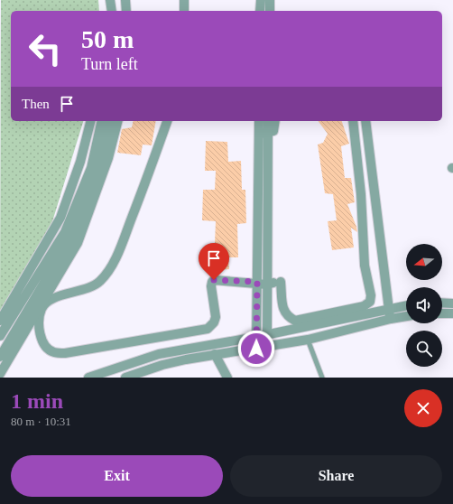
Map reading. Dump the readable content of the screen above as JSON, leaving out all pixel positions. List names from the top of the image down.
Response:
{
  "north": "left",
  "page": {
    "turn": ["50 m", "Turn left"],
    "then": "Then",
    "heading": ["1 min", "80 m · 10:31"],
    "buttons": ["Exit", "Share"]
  }
}
